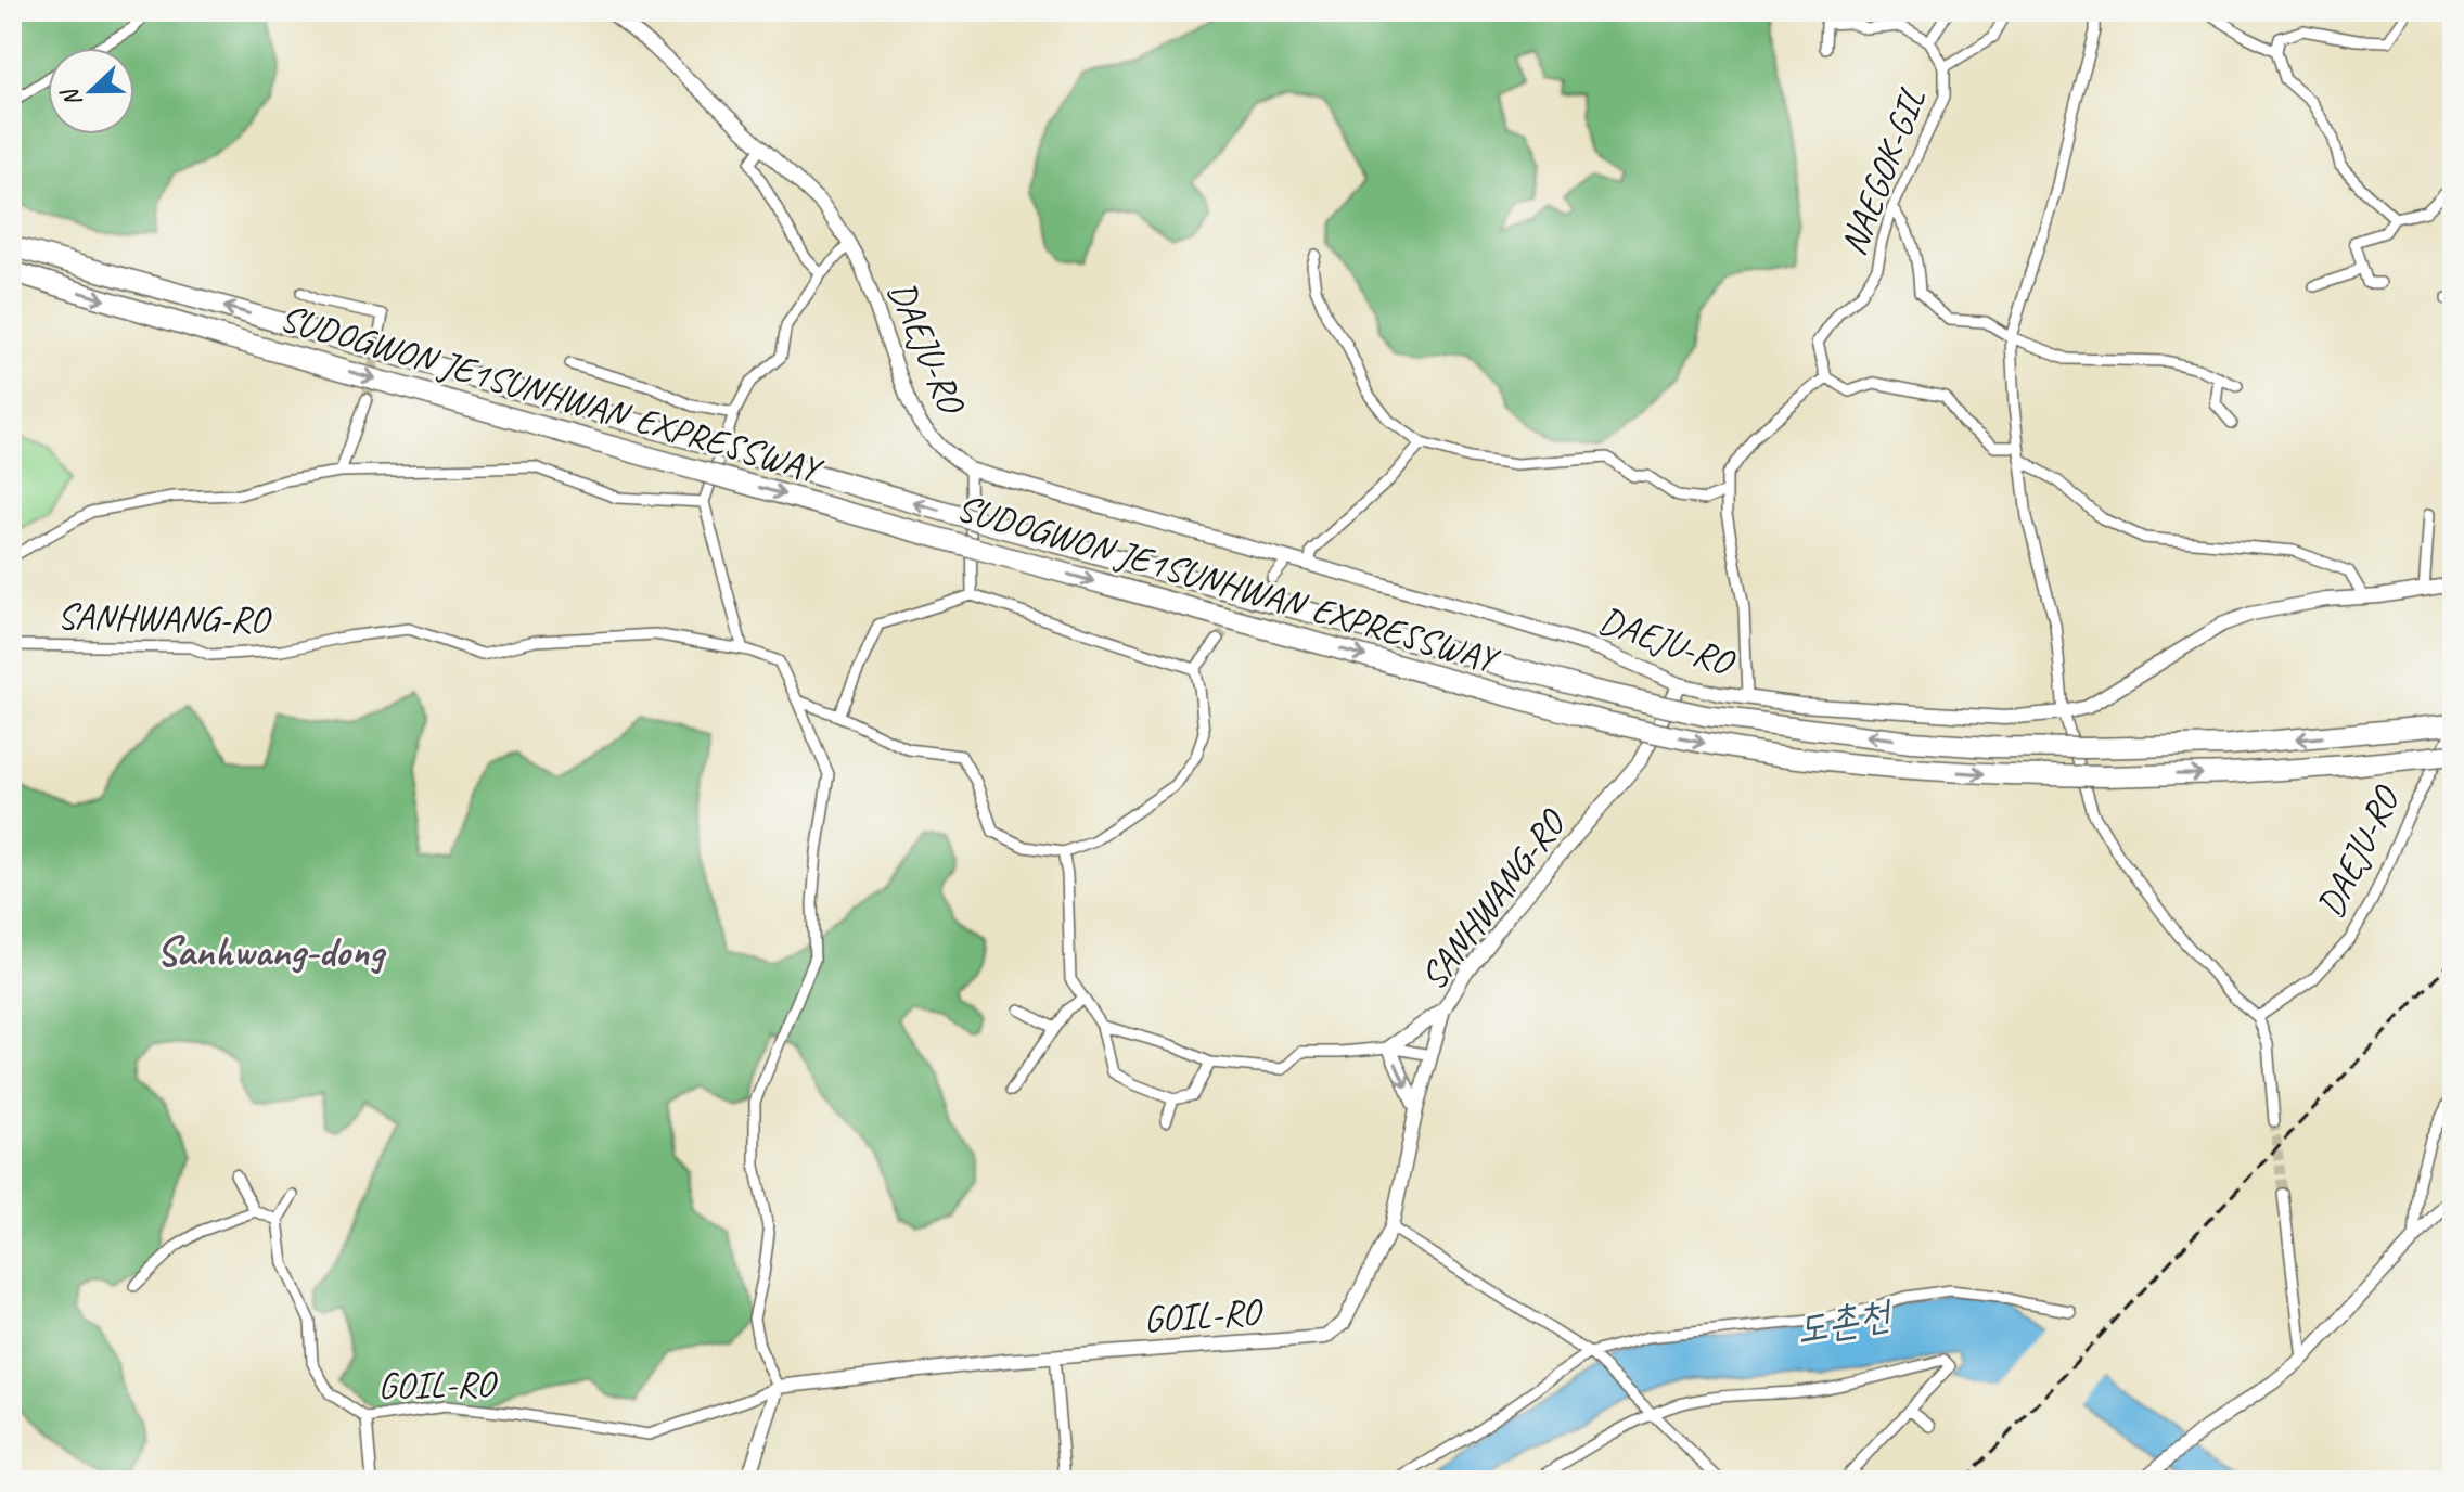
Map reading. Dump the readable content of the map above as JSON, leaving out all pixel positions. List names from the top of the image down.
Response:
{
  "streets": {
    "highway": ["SUDOGWON JE1SUNHWAN EXPRESSWAY"],
    "street": [
      "NAEGOK-GIL",
      "DAEJU-RO",
      "SANHWANG-RO",
      "GOIL-RO"
    ]
  },
  "crossings": [
    ["DAEJU-RO", "SUDOGWON JE1SUNHWAN EXPRESSWAY"],
    ["DAEJU-RO", "SANHWANG-RO"],
    ["SANHWANG-RO", "GOIL-RO"]
  ],
  "districts": ["Sanhwang-dong"],
  "water": ["도촌천"],
  "north": "left"
}
